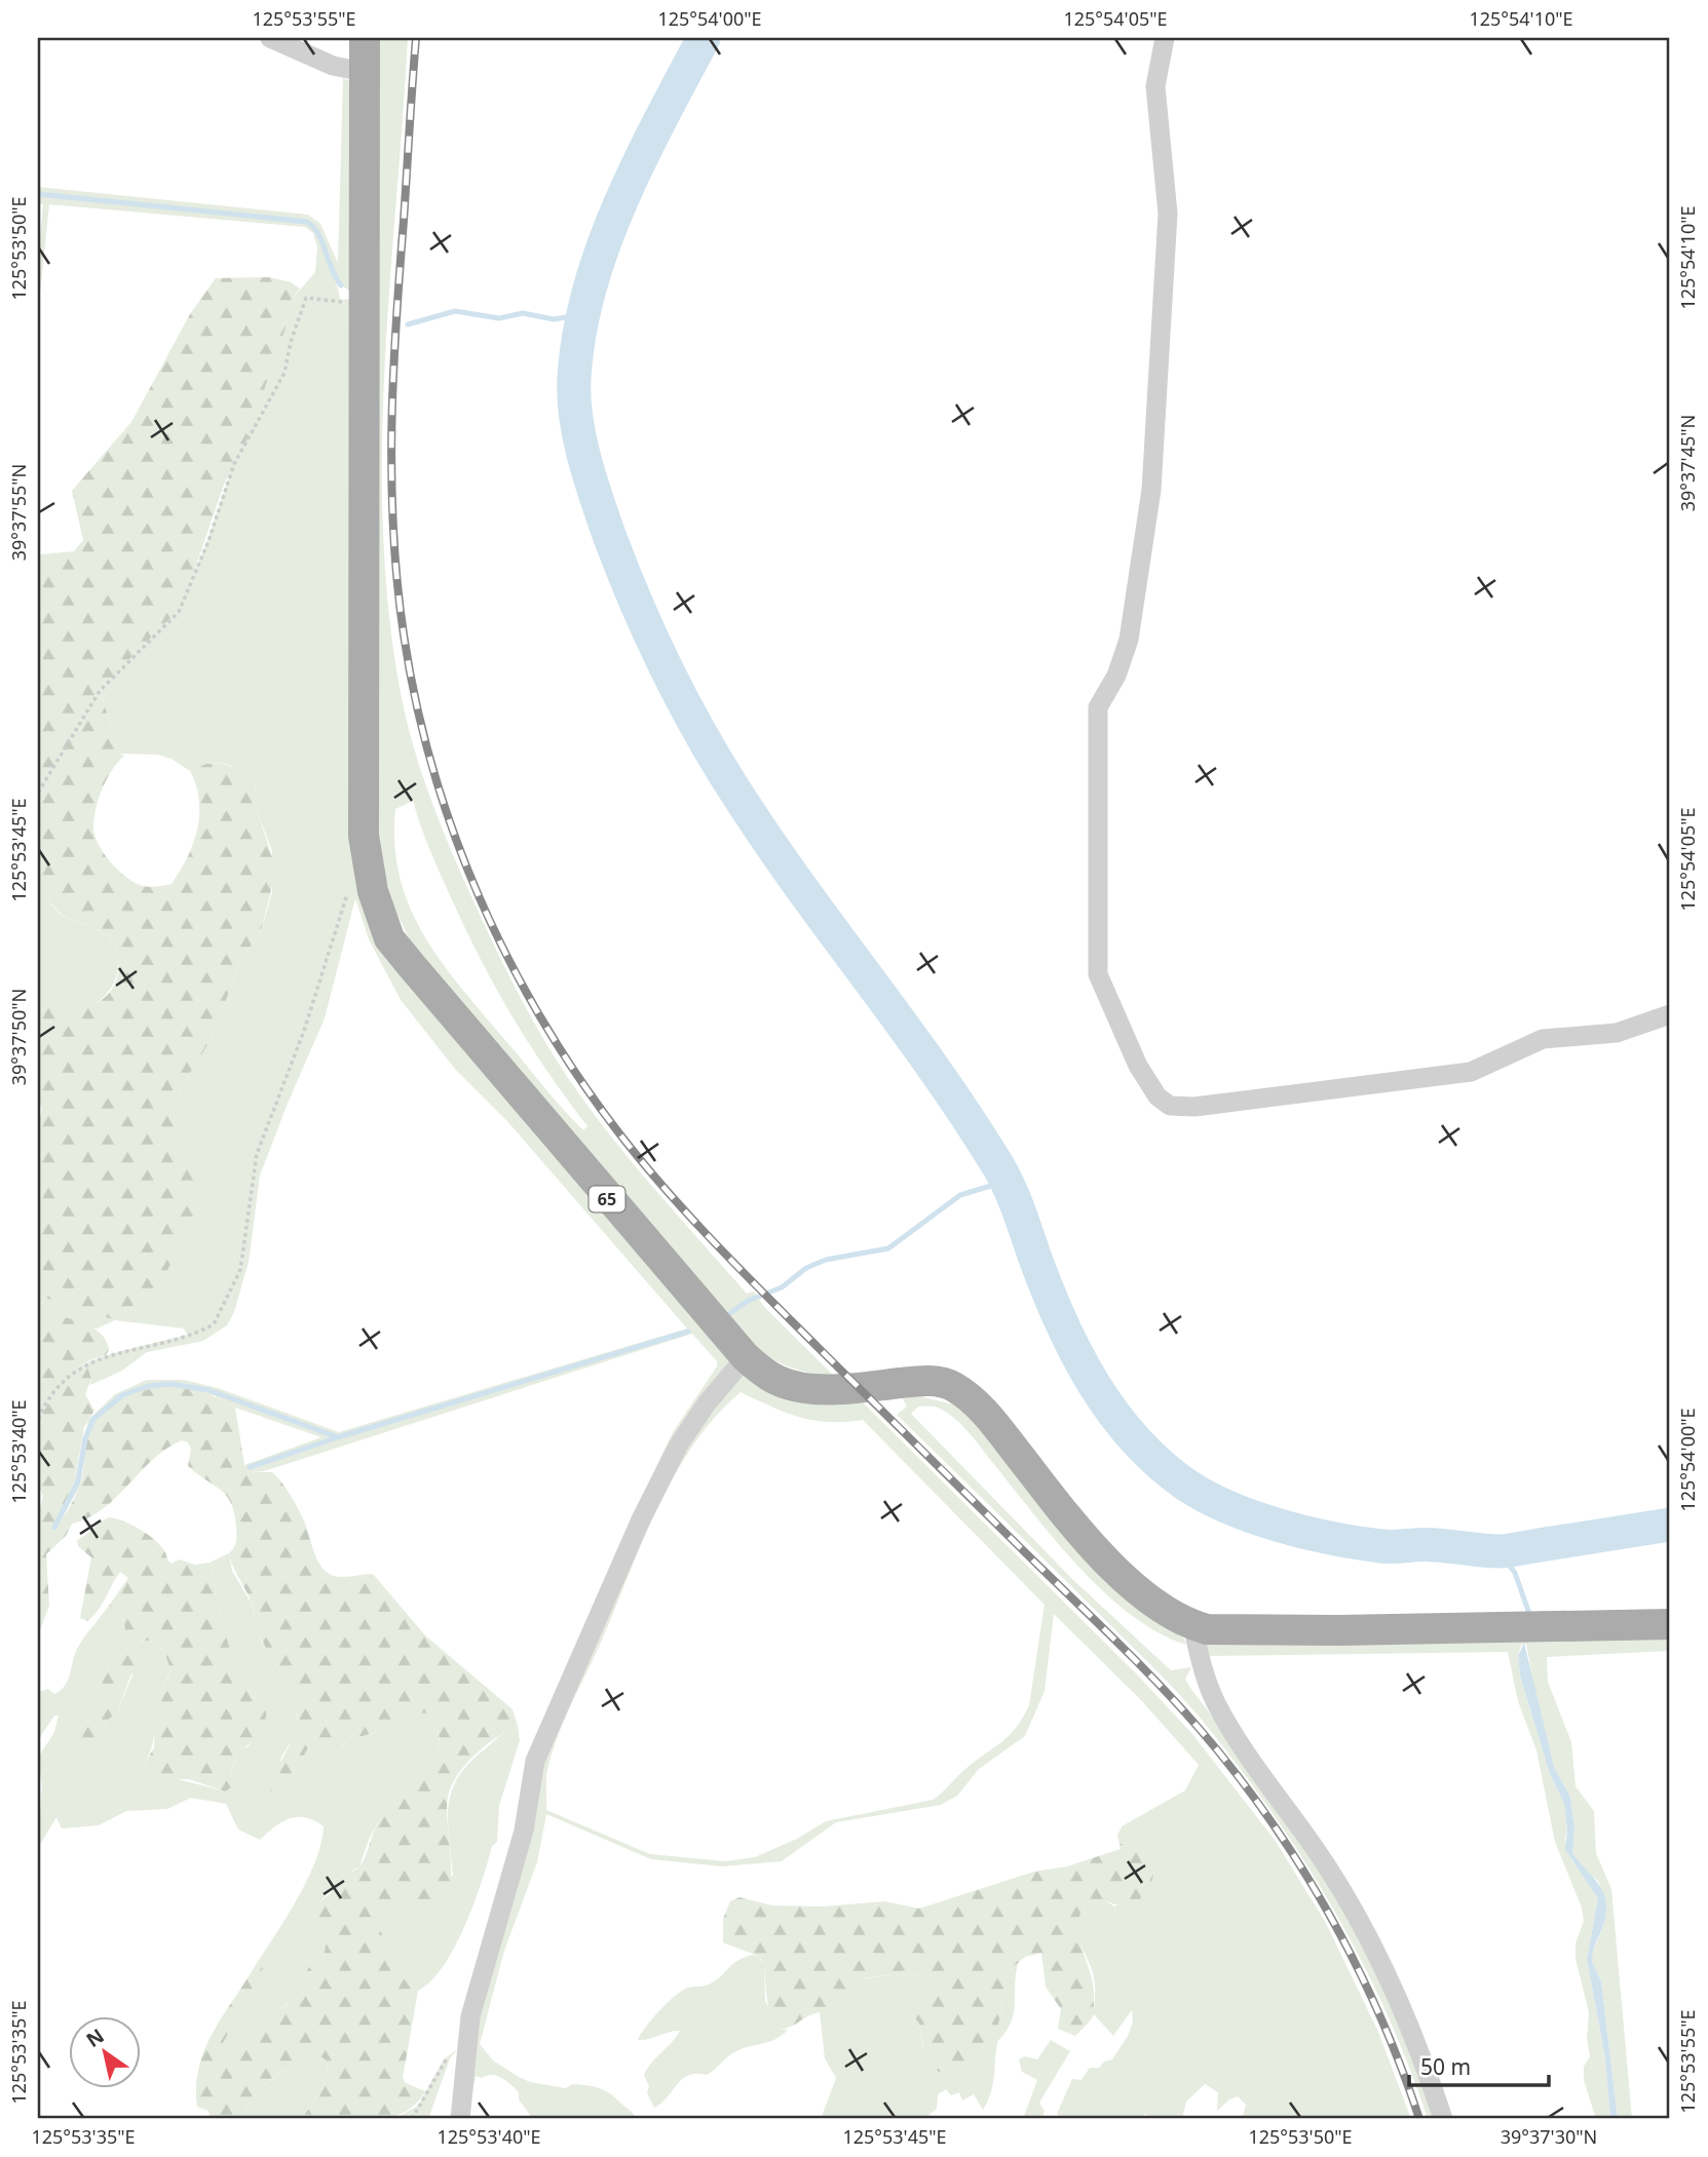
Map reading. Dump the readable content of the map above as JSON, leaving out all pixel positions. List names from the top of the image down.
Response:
{
  "streets": {
    "main road": ["65"]
  },
  "scale_bar": "50 m",
  "north": "top left",
  "coordinates": [
    "125°53'55\"E",
    "125°54'00\"E",
    "125°54'05\"E",
    "125°54'10\"E",
    "125°53'50\"E",
    "39°37'45\"N",
    "39°37'55\"N",
    "125°53'45\"E",
    "39°37'50\"N",
    "125°53'40\"E",
    "125°53'35\"E",
    "39°37'30\"N"
  ]
}
